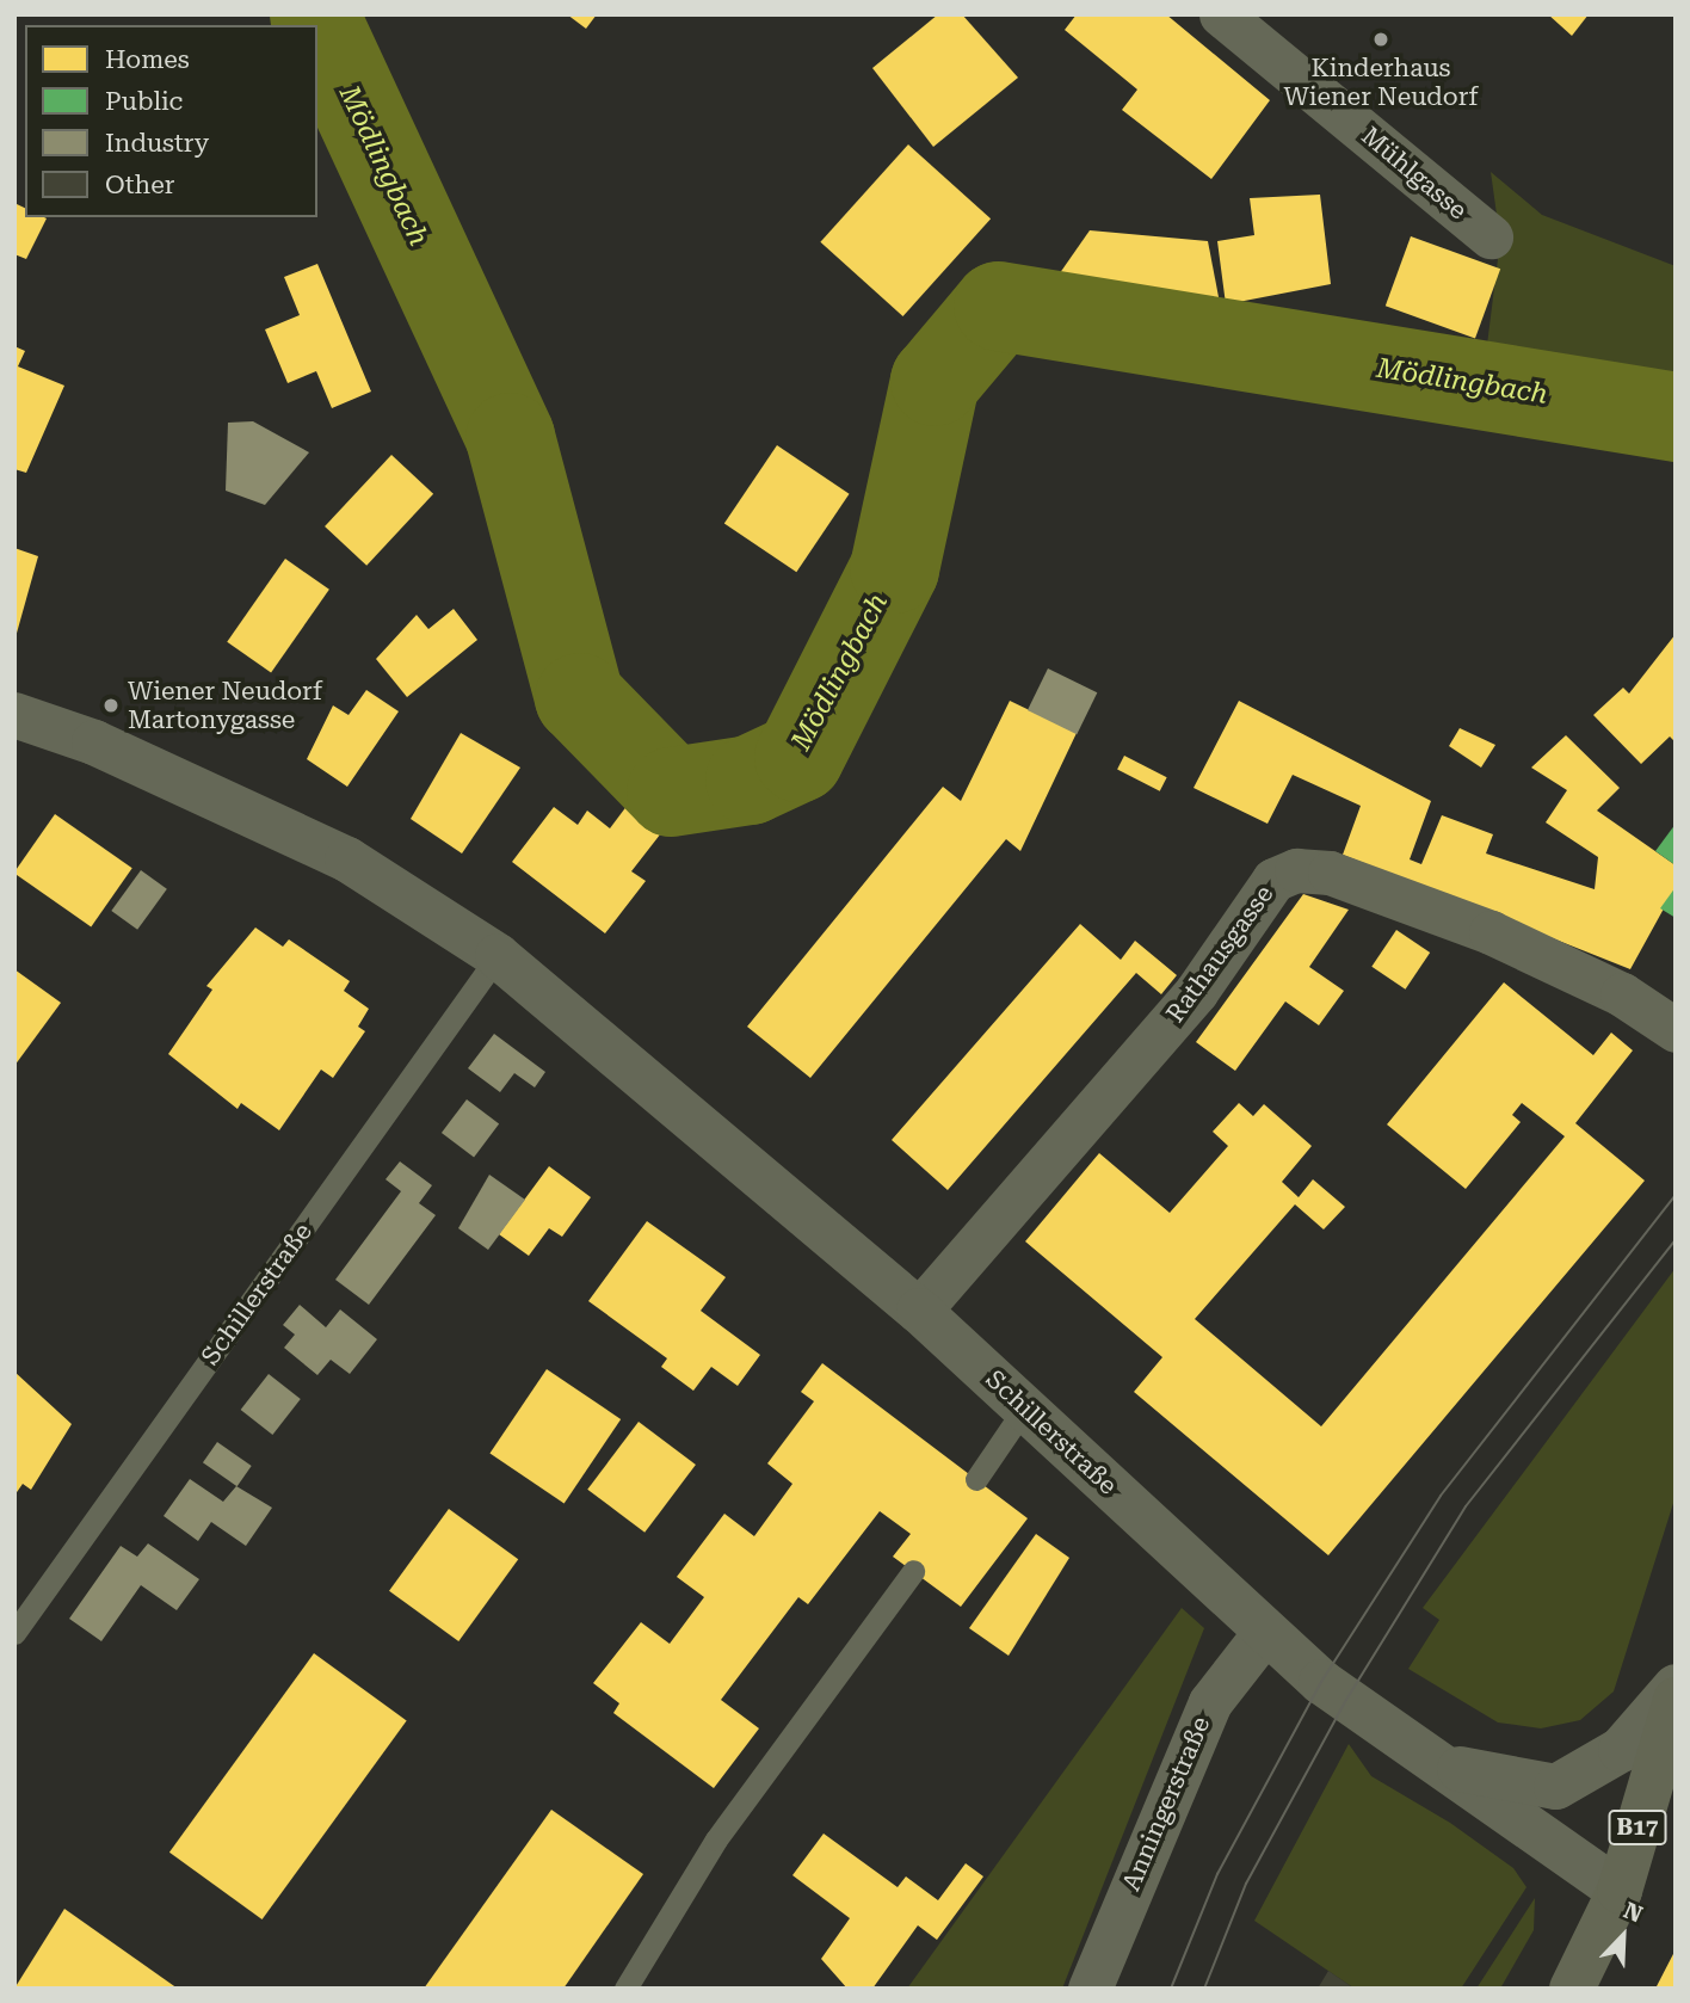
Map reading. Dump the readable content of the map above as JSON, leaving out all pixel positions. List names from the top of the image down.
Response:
{
  "streets": {
    "main road": ["B17"],
    "street": [
      "Mühlgasse",
      "Rathausgasse",
      "Schillerstraße",
      "Anningerstraße"
    ]
  },
  "crossings": [
    ["Rathausgasse", "Schillerstraße"],
    ["Schillerstraße", "Anningerstraße"],
    ["Schillerstraße", "B17"]
  ],
  "water": ["Mödlingbach"],
  "places": ["Kinderhaus Wiener Neudorf", "Wiener Neudorf Martonygasse"],
  "legend": [
    "Homes",
    "Public",
    "Industry",
    "Other"
  ],
  "north": "top right"
}
